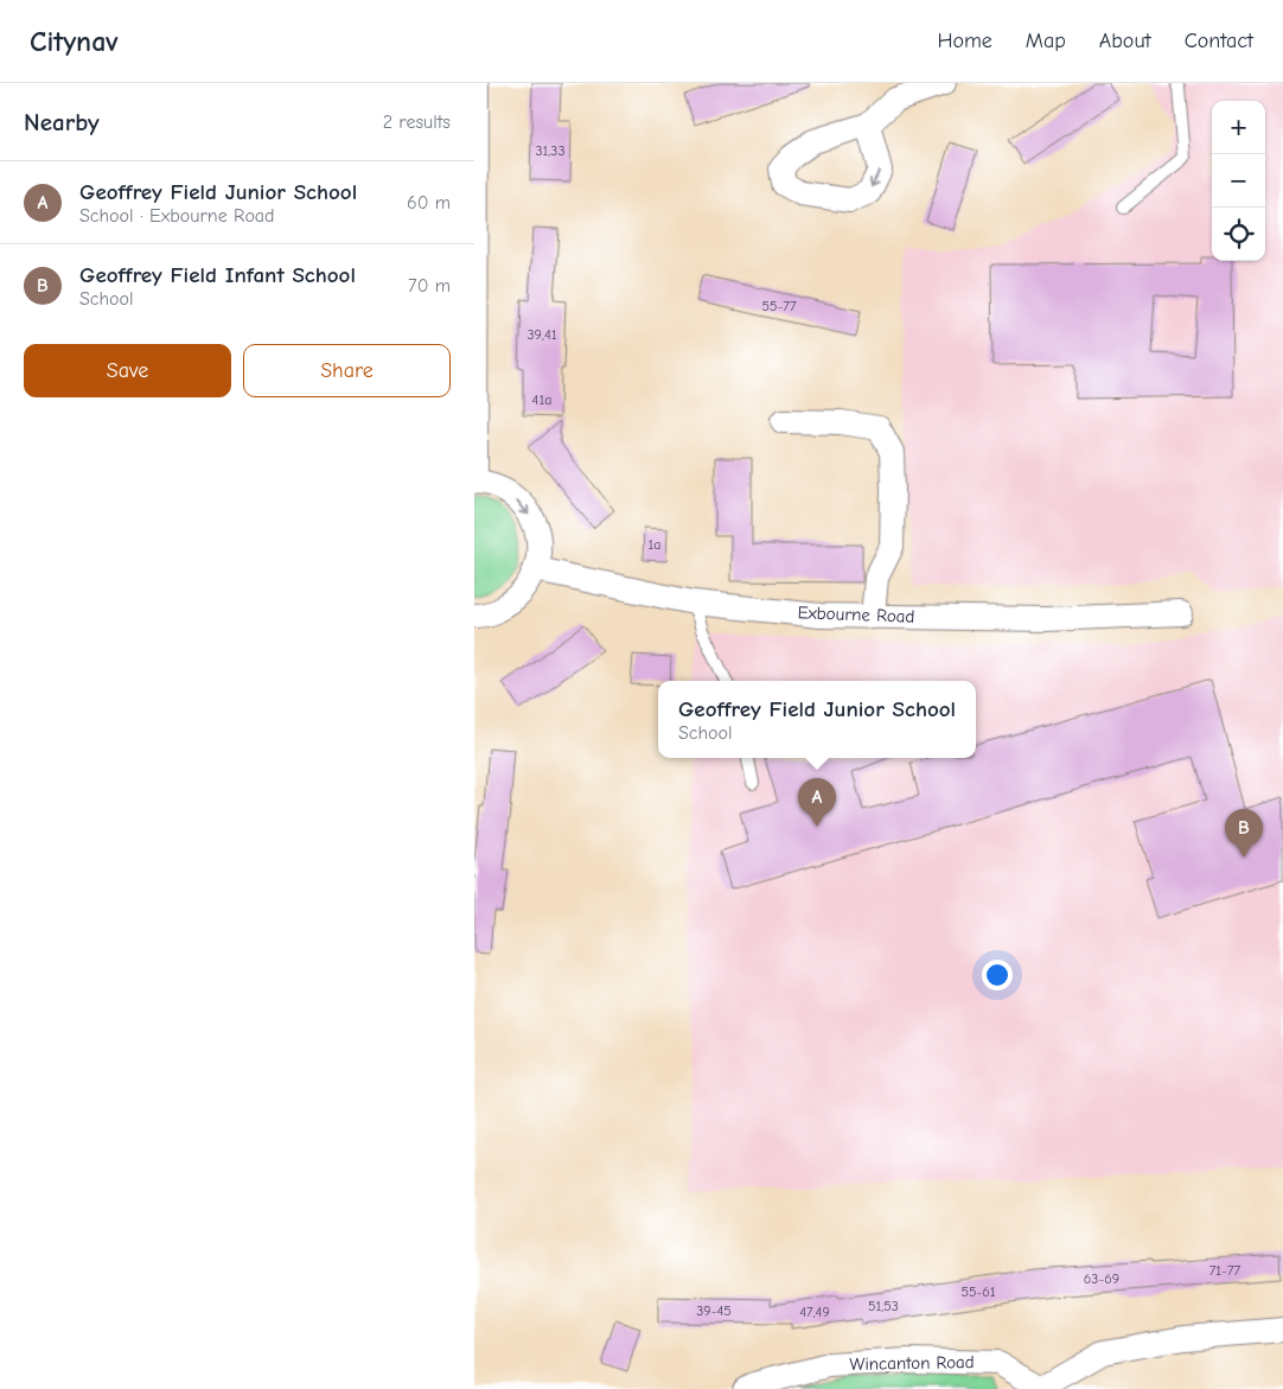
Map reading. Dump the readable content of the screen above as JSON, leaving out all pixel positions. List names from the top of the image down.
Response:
{
  "streets": {
    "street": ["Exbourne Road", "Wincanton Road"]
  },
  "house_numbers": [
    "31,33",
    "55-77",
    "39,41",
    "41a",
    "1a",
    "71-77",
    "63-69",
    "55-61",
    "51,53",
    "39-45",
    "47,49"
  ],
  "page": {
    "header": "Citynav",
    "nav": [
      "Home",
      "Map",
      "About",
      "Contact"
    ],
    "heading": ["Nearby", "2 results"],
    "map_buttons": ["+", "−"],
    "list": [
      {
        "mark": "A",
        "name": "Geoffrey Field Junior School",
        "note": "School · Exbourne Road",
        "value": "60 m"
      },
      {
        "mark": "B",
        "name": "Geoffrey Field Infant School",
        "note": "School",
        "value": "70 m"
      }
    ],
    "buttons": ["Save", "Share"],
    "popup": ["Geoffrey Field Junior School", "School"],
    "pins": ["A", "B"]
  }
}
